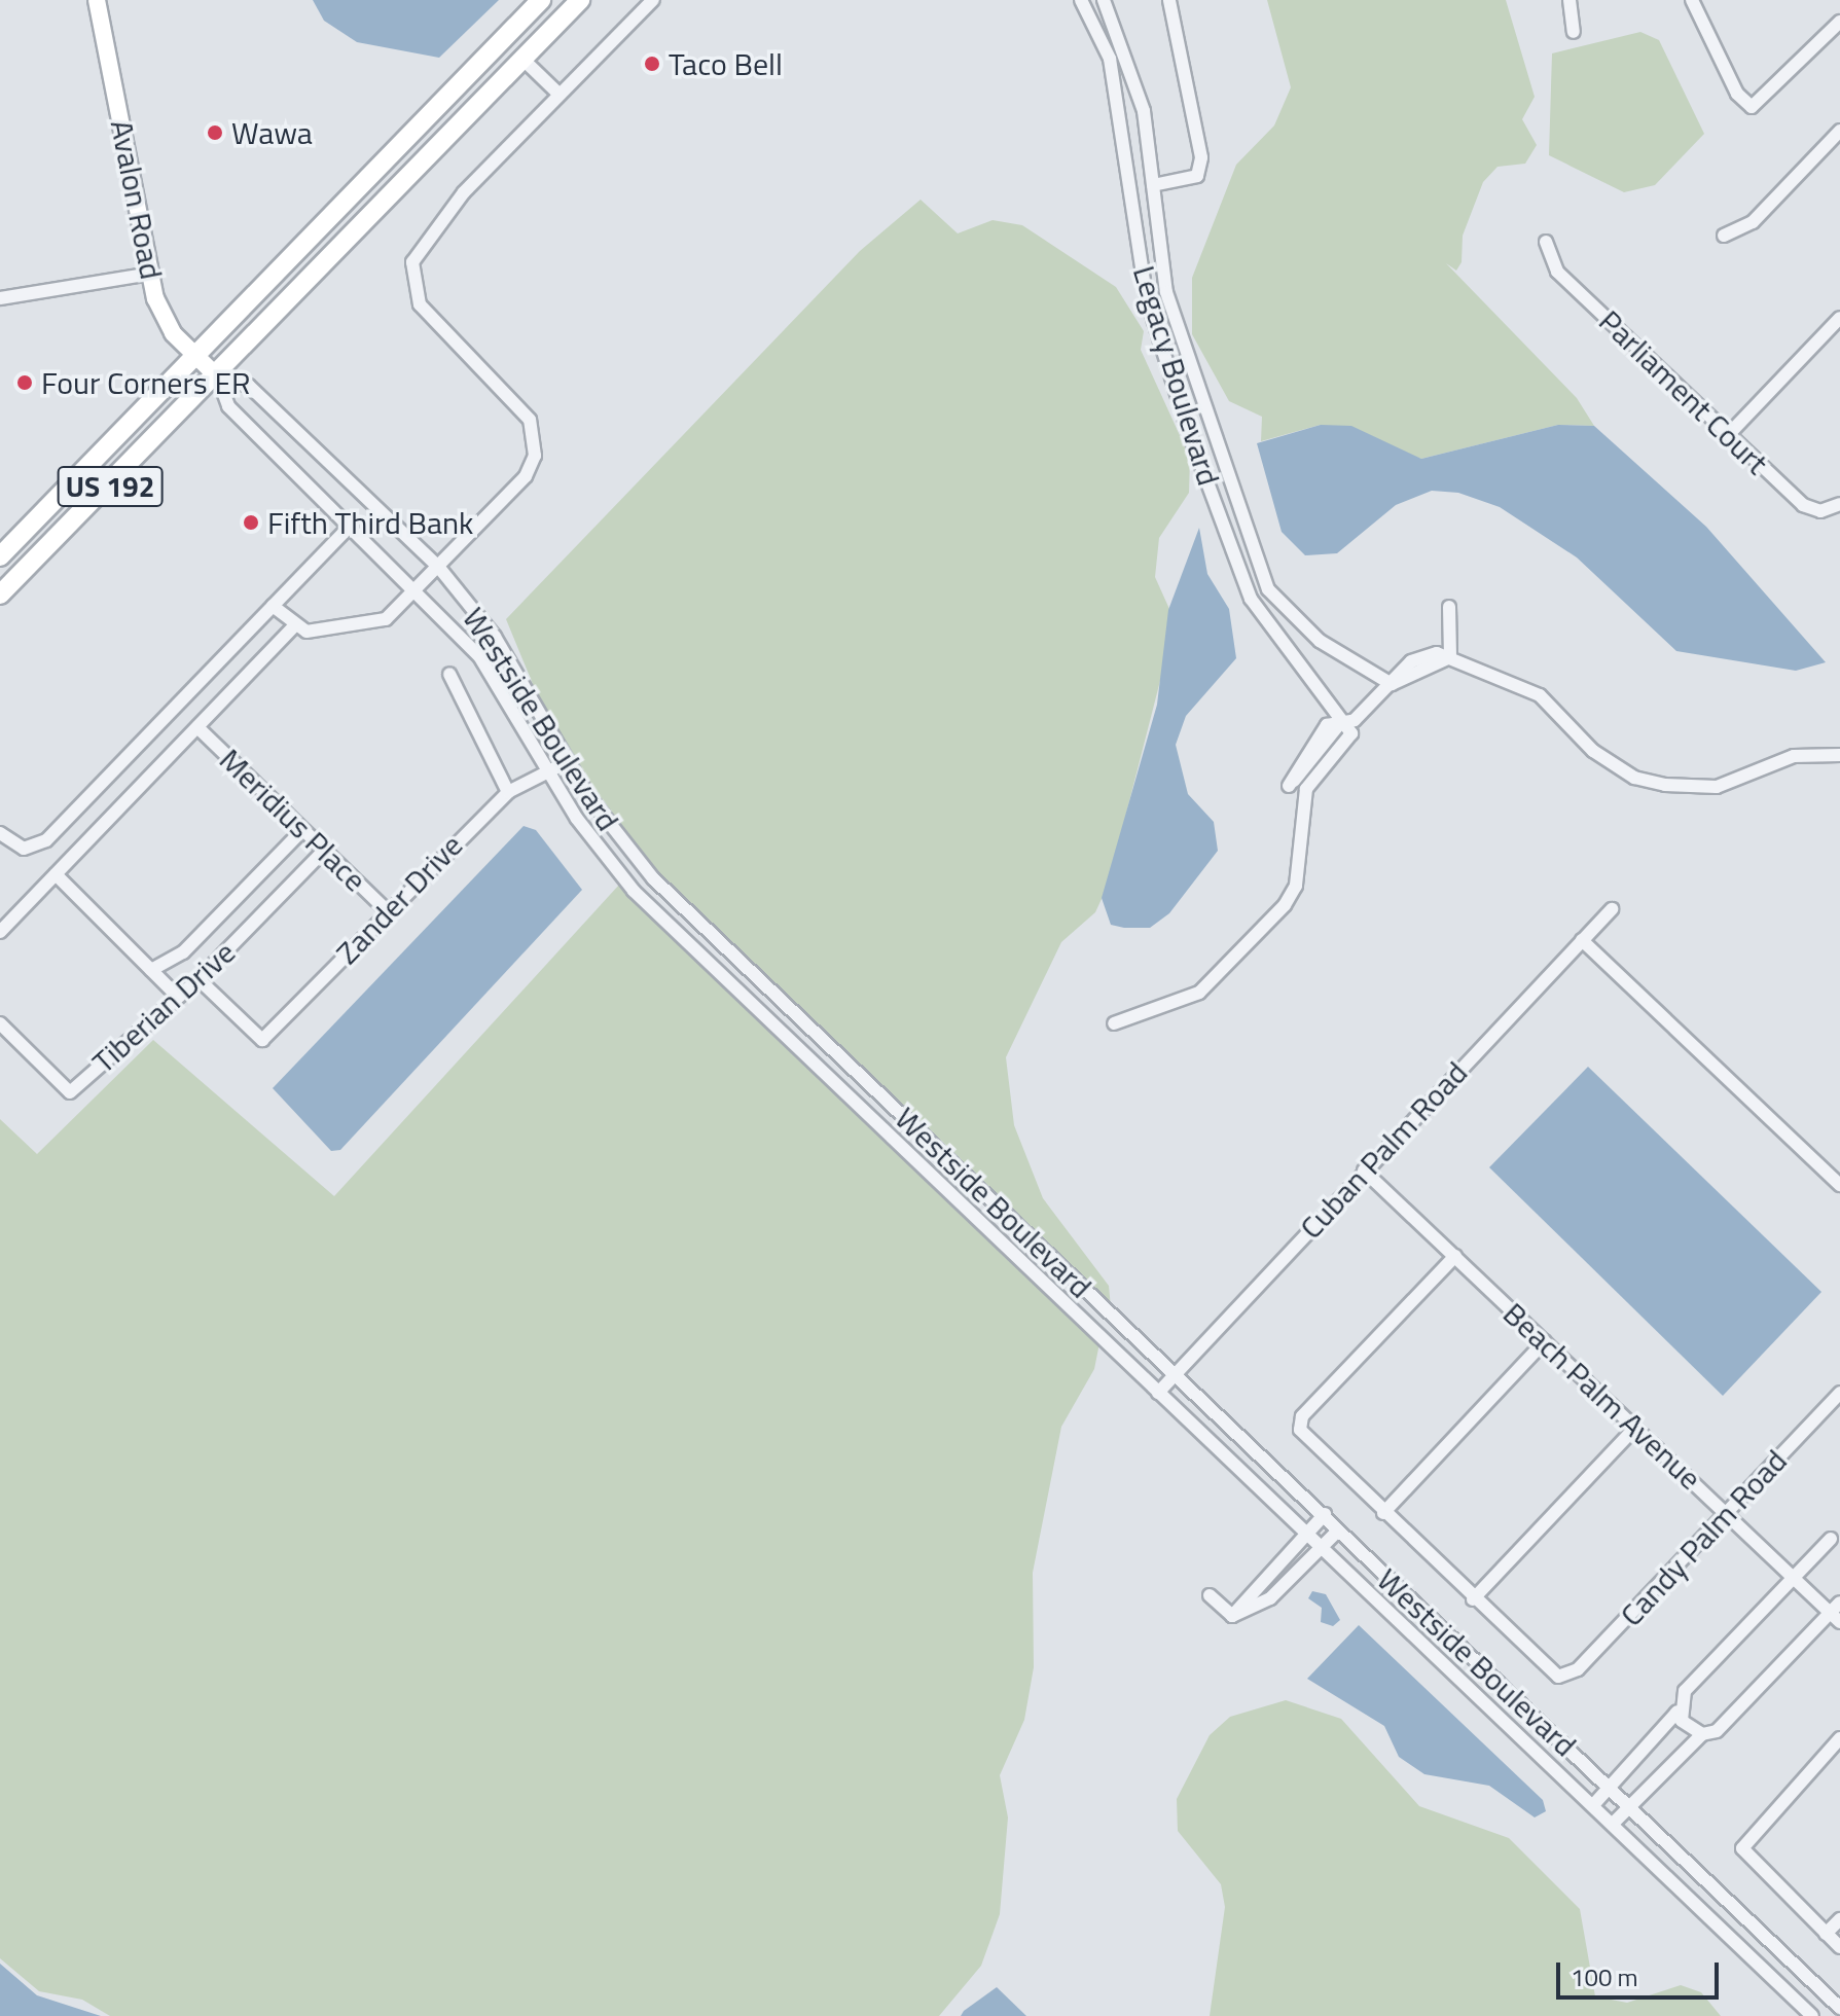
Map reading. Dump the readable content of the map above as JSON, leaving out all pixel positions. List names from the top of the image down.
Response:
{
  "streets": {
    "highway": ["US 192"],
    "main road": ["Avalon Road"],
    "street": [
      "Legacy Boulevard",
      "Parliament Court",
      "Westside Boulevard",
      "Meridius Place",
      "Zander Drive",
      "Tiberian Drive",
      "Cuban Palm Road",
      "Beach Palm Avenue",
      "Candy Palm Road"
    ]
  },
  "crossings": [
    ["Avalon Road", "US 192"],
    ["Avalon Road", "Westside Boulevard"],
    ["US 192", "Westside Boulevard"],
    ["Westside Boulevard", "Cuban Palm Road"],
    ["Meridius Place", "Zander Drive"],
    ["Meridius Place", "Tiberian Drive"],
    ["Zander Drive", "Tiberian Drive"],
    ["Cuban Palm Road", "Beach Palm Avenue"],
    ["Beach Palm Avenue", "Candy Palm Road"]
  ],
  "places": [
    "Taco Bell",
    "Wawa",
    "Four Corners ER",
    "Fifth Third Bank"
  ],
  "scale_bar": "100 m"
}
